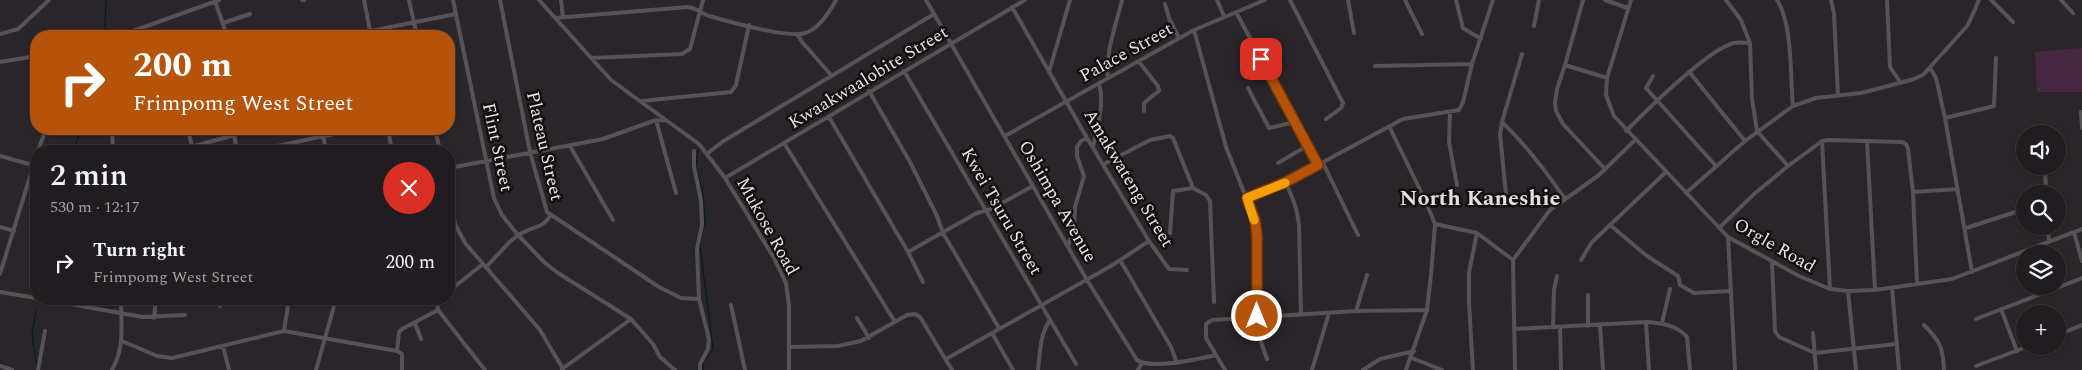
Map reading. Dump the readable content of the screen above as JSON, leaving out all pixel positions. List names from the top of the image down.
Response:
{
  "streets": {
    "street": [
      "Palace Street",
      "Kwaakwaalobite Street",
      "Plateau Street",
      "Flint Street",
      "Amakwateng Street",
      "Oshimpa Avenue",
      "Kwei Tsuru Street",
      "Mukose Road",
      "Orgle Road"
    ]
  },
  "crossings": [
    ["Palace Street", "Amakwateng Street"],
    ["Palace Street", "Oshimpa Avenue"],
    ["Kwaakwaalobite Street", "Amakwateng Street"],
    ["Kwaakwaalobite Street", "Oshimpa Avenue"],
    ["Kwaakwaalobite Street", "Kwei Tsuru Street"],
    ["Kwaakwaalobite Street", "Mukose Road"]
  ],
  "districts": ["North Kaneshie"],
  "page": {
    "turn": ["200 m", "Frimpomg West Street"],
    "map_buttons": "+",
    "heading": ["2 min", "530 m · 12:17"],
    "list": [
      {
        "name": "Turn right",
        "note": "Frimpomg West Street",
        "value": "200 m"
      }
    ]
  }
}
